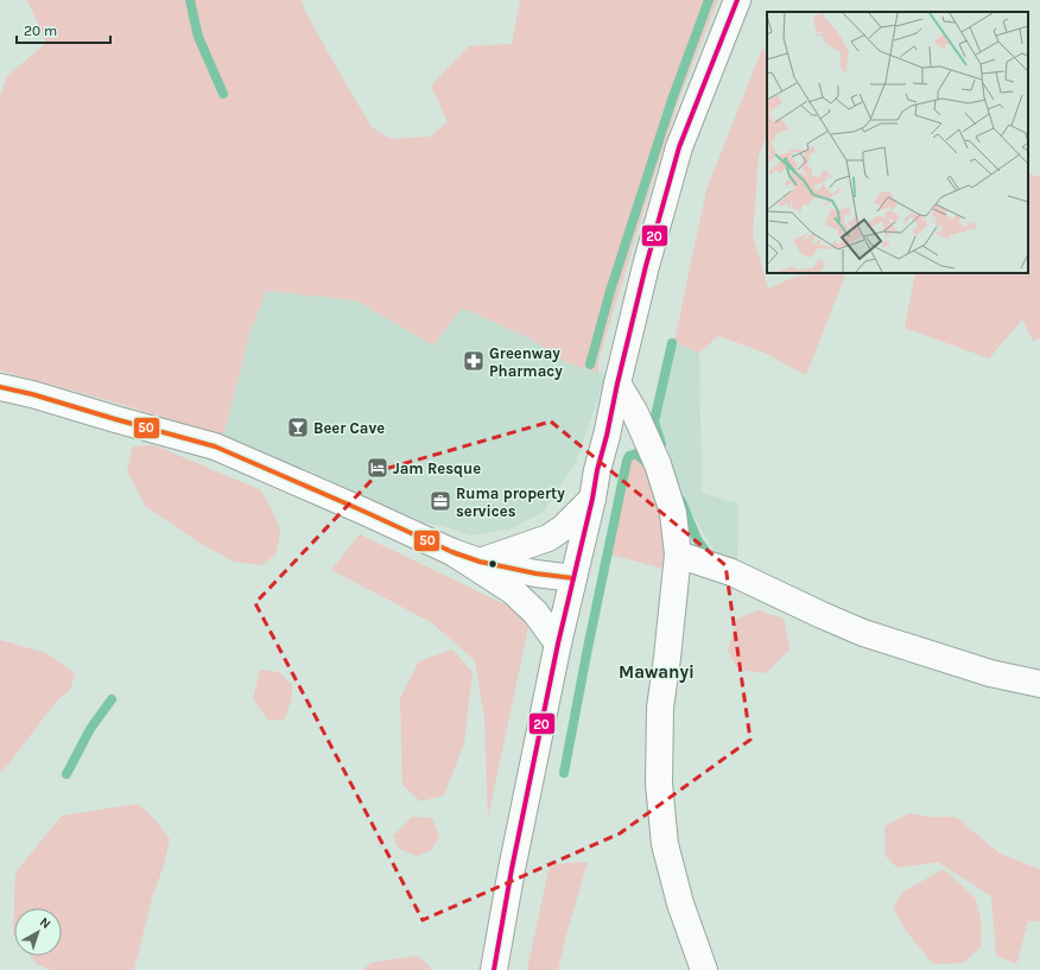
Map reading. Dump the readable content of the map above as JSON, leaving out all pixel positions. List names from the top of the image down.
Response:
{
  "districts": ["Mawanyi"],
  "places": {
    "pharmacy": ["Greenway Pharmacy"],
    "bar": ["Beer Cave"],
    "hotel": ["Jam Resque"],
    "office": ["Ruma property services"]
  },
  "lines": ["transit line 20", "transit line 50"],
  "scale_bar": "20 m",
  "north": "top right"
}
